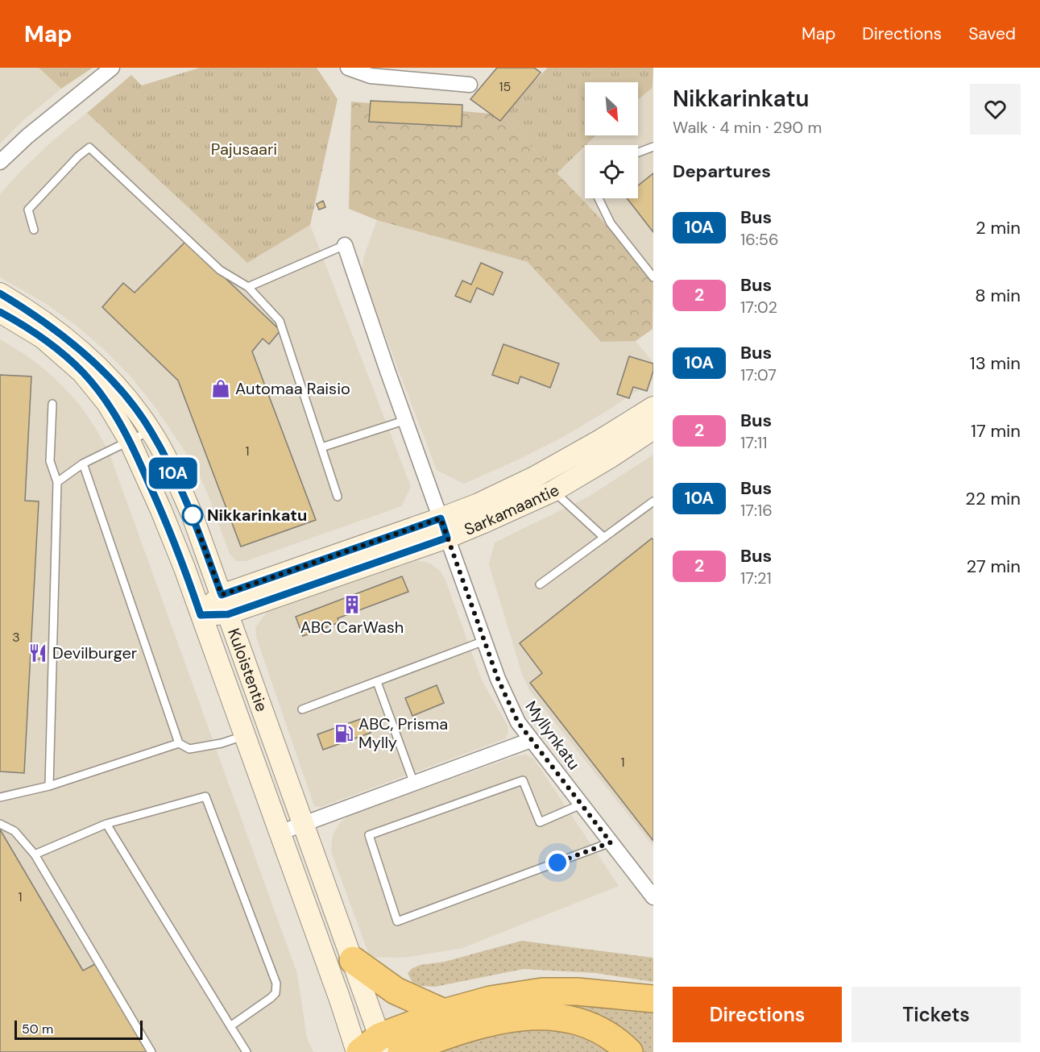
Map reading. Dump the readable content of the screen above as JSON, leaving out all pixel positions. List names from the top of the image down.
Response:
{
  "streets": {
    "street": ["Sarkamaantie", "Kuloistentie", "Myllynkatu"]
  },
  "crossings": [
    ["Sarkamaantie", "Kuloistentie"],
    ["Sarkamaantie", "Myllynkatu"]
  ],
  "parks": ["Pajusaari"],
  "places": {
    "shop": ["Automaa Raisio"],
    "other": ["Nikkarinkatu"],
    "building": ["ABC CarWash"],
    "restaurant": ["Devilburger"],
    "fuel station": ["ABC, Prisma Mylly"]
  },
  "lines": ["bus line 10A"],
  "house_numbers": [
    "15",
    "1",
    "3",
    "1",
    "1"
  ],
  "scale_bar": "50 m",
  "north": "bottom right",
  "page": {
    "header": "Map",
    "nav": ["Map", "Directions", "Saved"],
    "on_map": "10A",
    "heading": [
      ["Nikkarinkatu", "Walk · 4 min · 290 m"],
      "Departures"
    ],
    "list": [
      {
        "mark": "10A",
        "name": "Bus",
        "note": "16:56",
        "value": "2 min"
      },
      {
        "mark": "2",
        "name": "Bus",
        "note": "17:02",
        "value": "8 min"
      },
      {
        "mark": "10A",
        "name": "Bus",
        "note": "17:07",
        "value": "13 min"
      },
      {
        "mark": "2",
        "name": "Bus",
        "note": "17:11",
        "value": "17 min"
      },
      {
        "mark": "10A",
        "name": "Bus",
        "note": "17:16",
        "value": "22 min"
      },
      {
        "mark": "2",
        "name": "Bus",
        "note": "17:21",
        "value": "27 min"
      }
    ],
    "buttons": ["Directions", "Tickets"],
    "scale": "50 m"
  }
}
